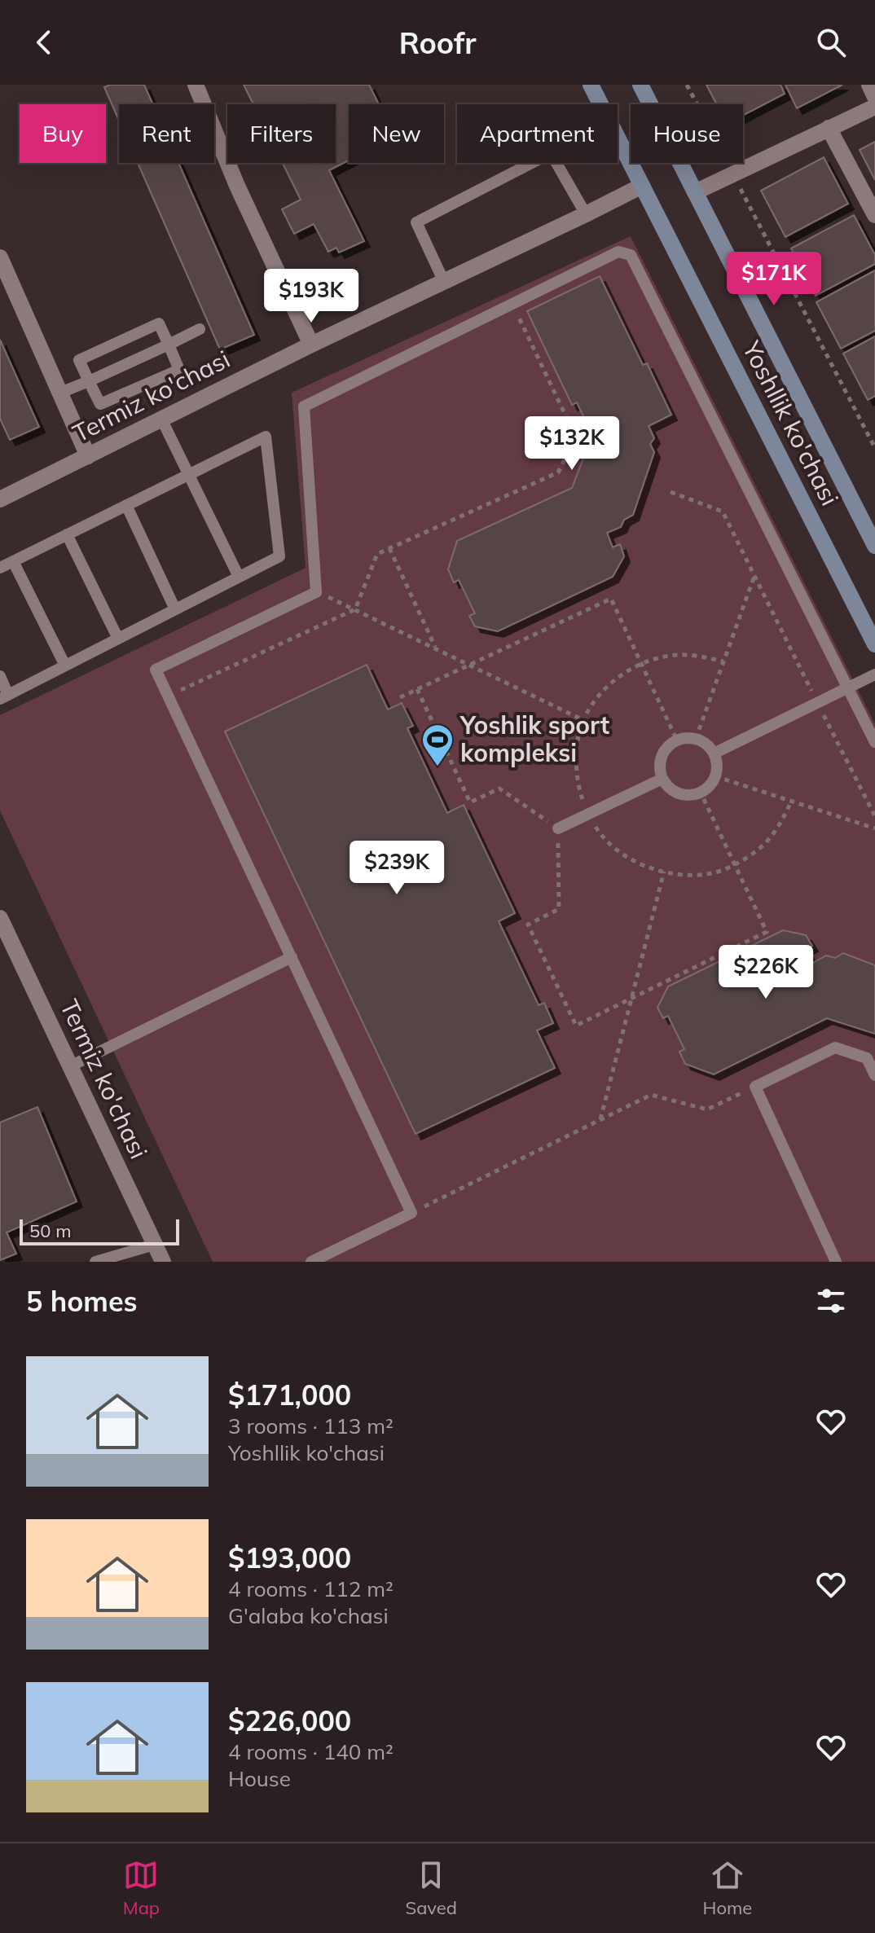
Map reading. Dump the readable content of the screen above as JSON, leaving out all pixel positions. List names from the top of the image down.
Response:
{
  "streets": {
    "main road": ["Yoshllik ko'chasi"],
    "street": ["Termiz ko'chasi"]
  },
  "crossings": [
    ["Termiz ko'chasi", "Yoshllik ko'chasi"]
  ],
  "places": {
    "sports": ["Yoshlik sport kompleksi"]
  },
  "scale_bar": "50 m",
  "page": {
    "header": "Roofr",
    "chip": [
      "Buy",
      "Rent",
      "Filters",
      "New",
      "Apartment",
      "House"
    ],
    "price": [
      "$171K",
      "$193K",
      "$132K",
      "$239K",
      "$226K"
    ],
    "scale": "50 m",
    "heading": "5 homes",
    "list": [
      {
        "name": "$171,000",
        "note": "3 rooms · 113 m² · Yoshllik ko'chasi"
      },
      {
        "name": "$193,000",
        "note": "4 rooms · 112 m² · G'alaba ko'chasi"
      },
      {
        "name": "$226,000",
        "note": "4 rooms · 140 m² · House"
      }
    ],
    "tabs": ["Map", "Saved", "Home"]
  }
}
